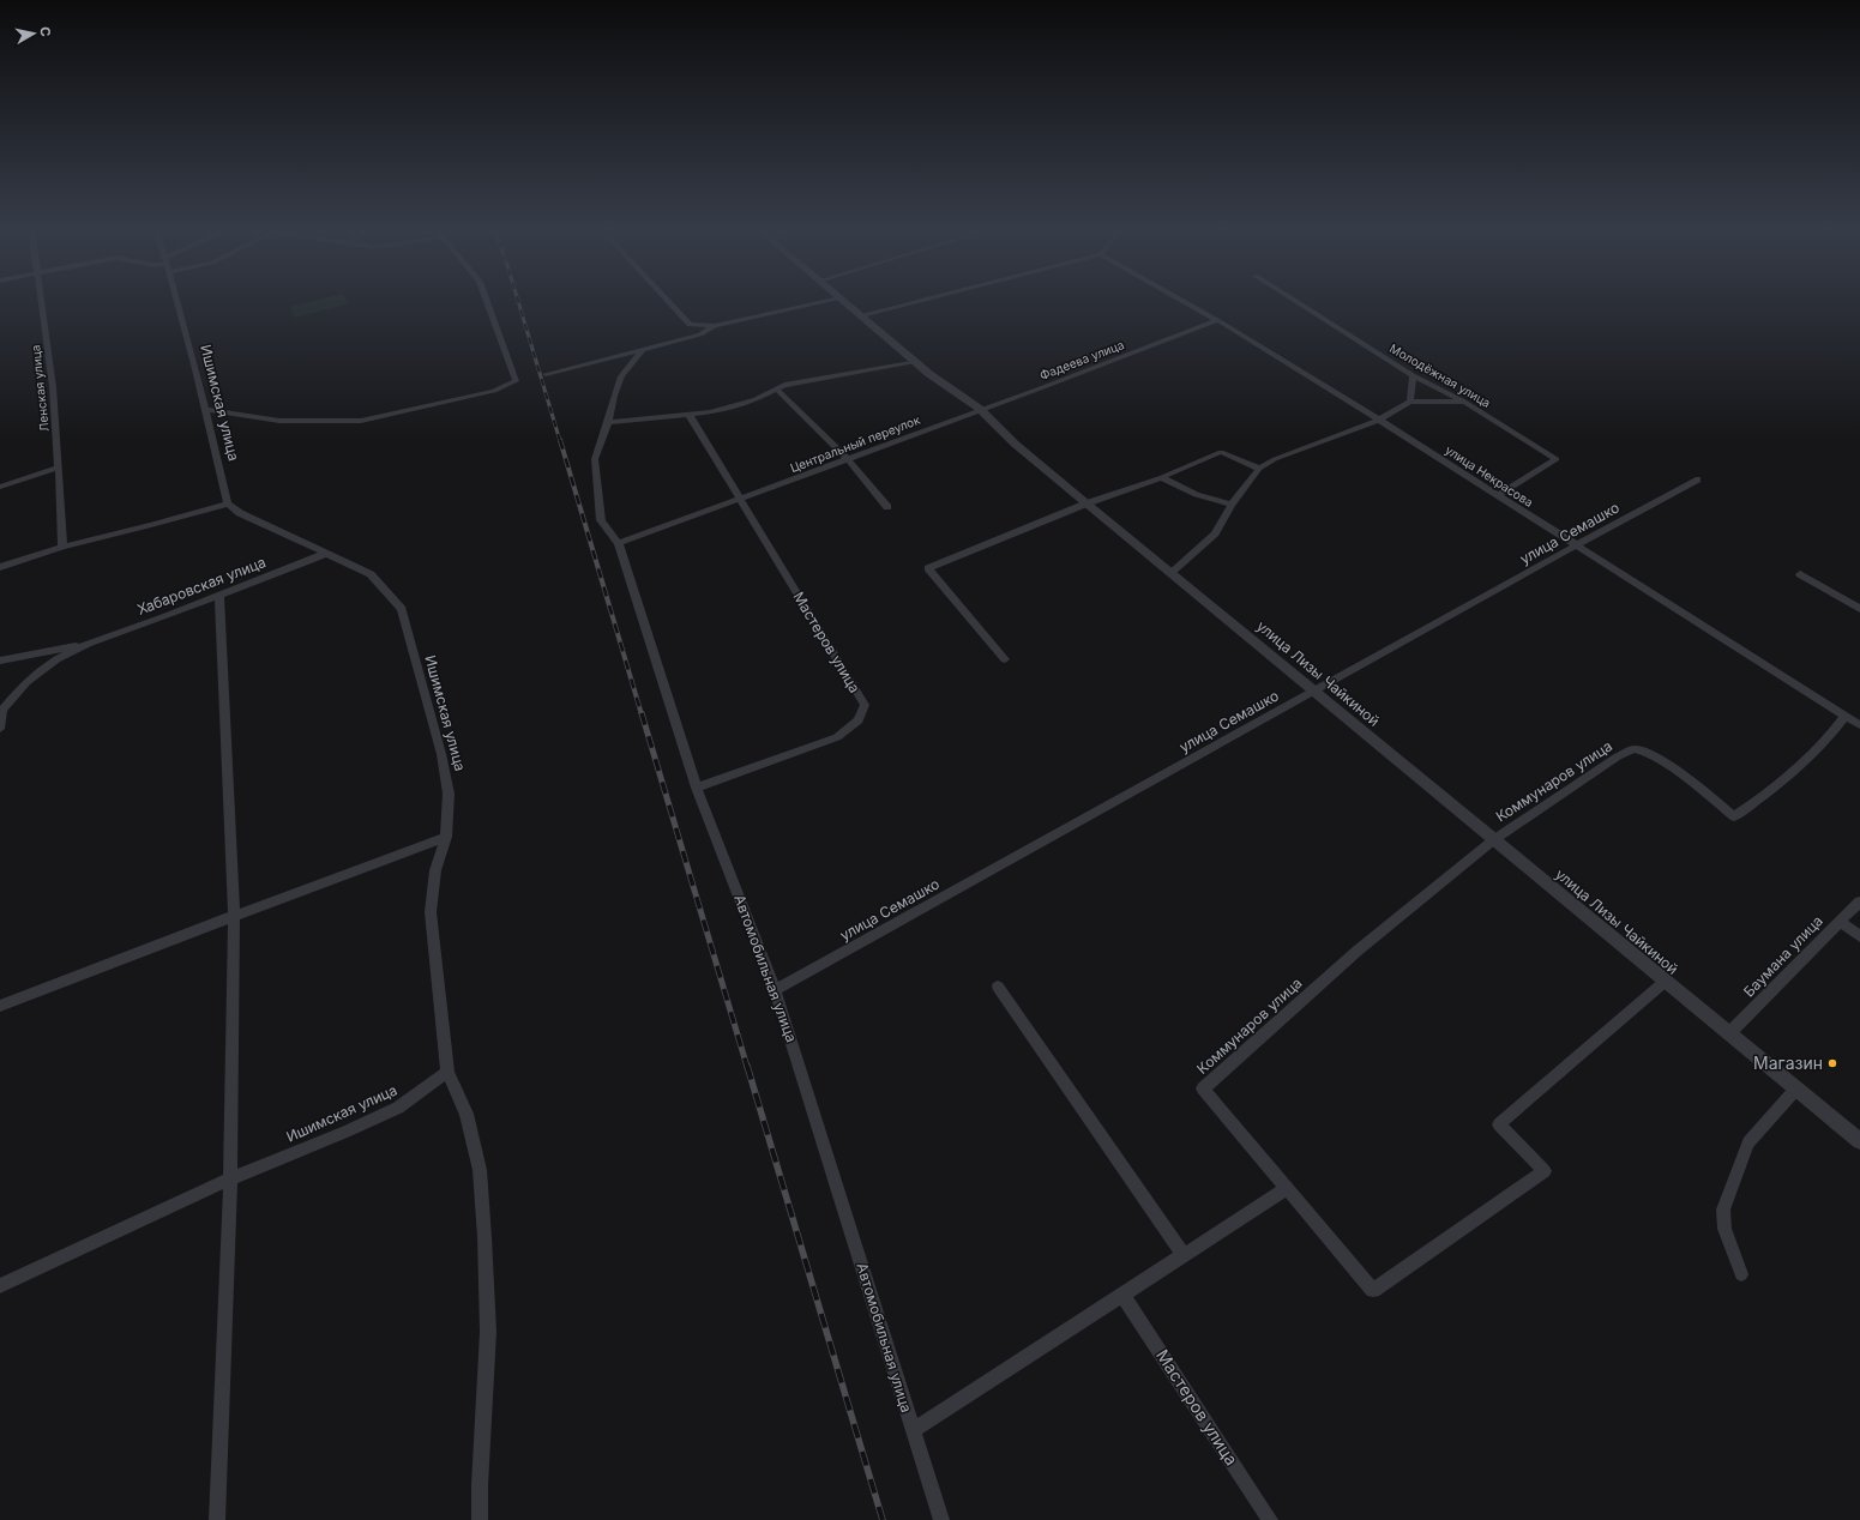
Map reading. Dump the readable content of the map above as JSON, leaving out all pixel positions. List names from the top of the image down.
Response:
{
  "streets": {
    "street": [
      "Фадеева улица",
      "Молодёжная улица",
      "Ленская улица",
      "Ишимская улица",
      "Центральный переулок",
      "улица Некрасова",
      "улица Семашко",
      "Хабаровская улица",
      "Мастеров улица",
      "улица Лизы Чайкиной",
      "Коммунаров улица",
      "Баумана улица",
      "Автомобильная улица"
    ]
  },
  "crossings": [
    ["Фадеева улица", "Центральный переулок"],
    ["Фадеева улица", "улица Некрасова"],
    ["Фадеева улица", "улица Лизы Чайкиной"],
    ["Молодёжная улица", "улица Некрасова"],
    ["Ишимская улица", "Хабаровская улица"],
    ["Центральный переулок", "Мастеров улица"],
    ["Центральный переулок", "улица Лизы Чайкиной"],
    ["Центральный переулок", "Автомобильная улица"],
    ["улица Некрасова", "улица Семашко"],
    ["улица Некрасова", "Коммунаров улица"],
    ["улица Семашко", "улица Лизы Чайкиной"],
    ["улица Семашко", "Автомобильная улица"],
    ["Мастеров улица", "Автомобильная улица"],
    ["улица Лизы Чайкиной", "Коммунаров улица"],
    ["улица Лизы Чайкиной", "Баумана улица"]
  ],
  "places": ["Магазин"],
  "north": "right"
}
